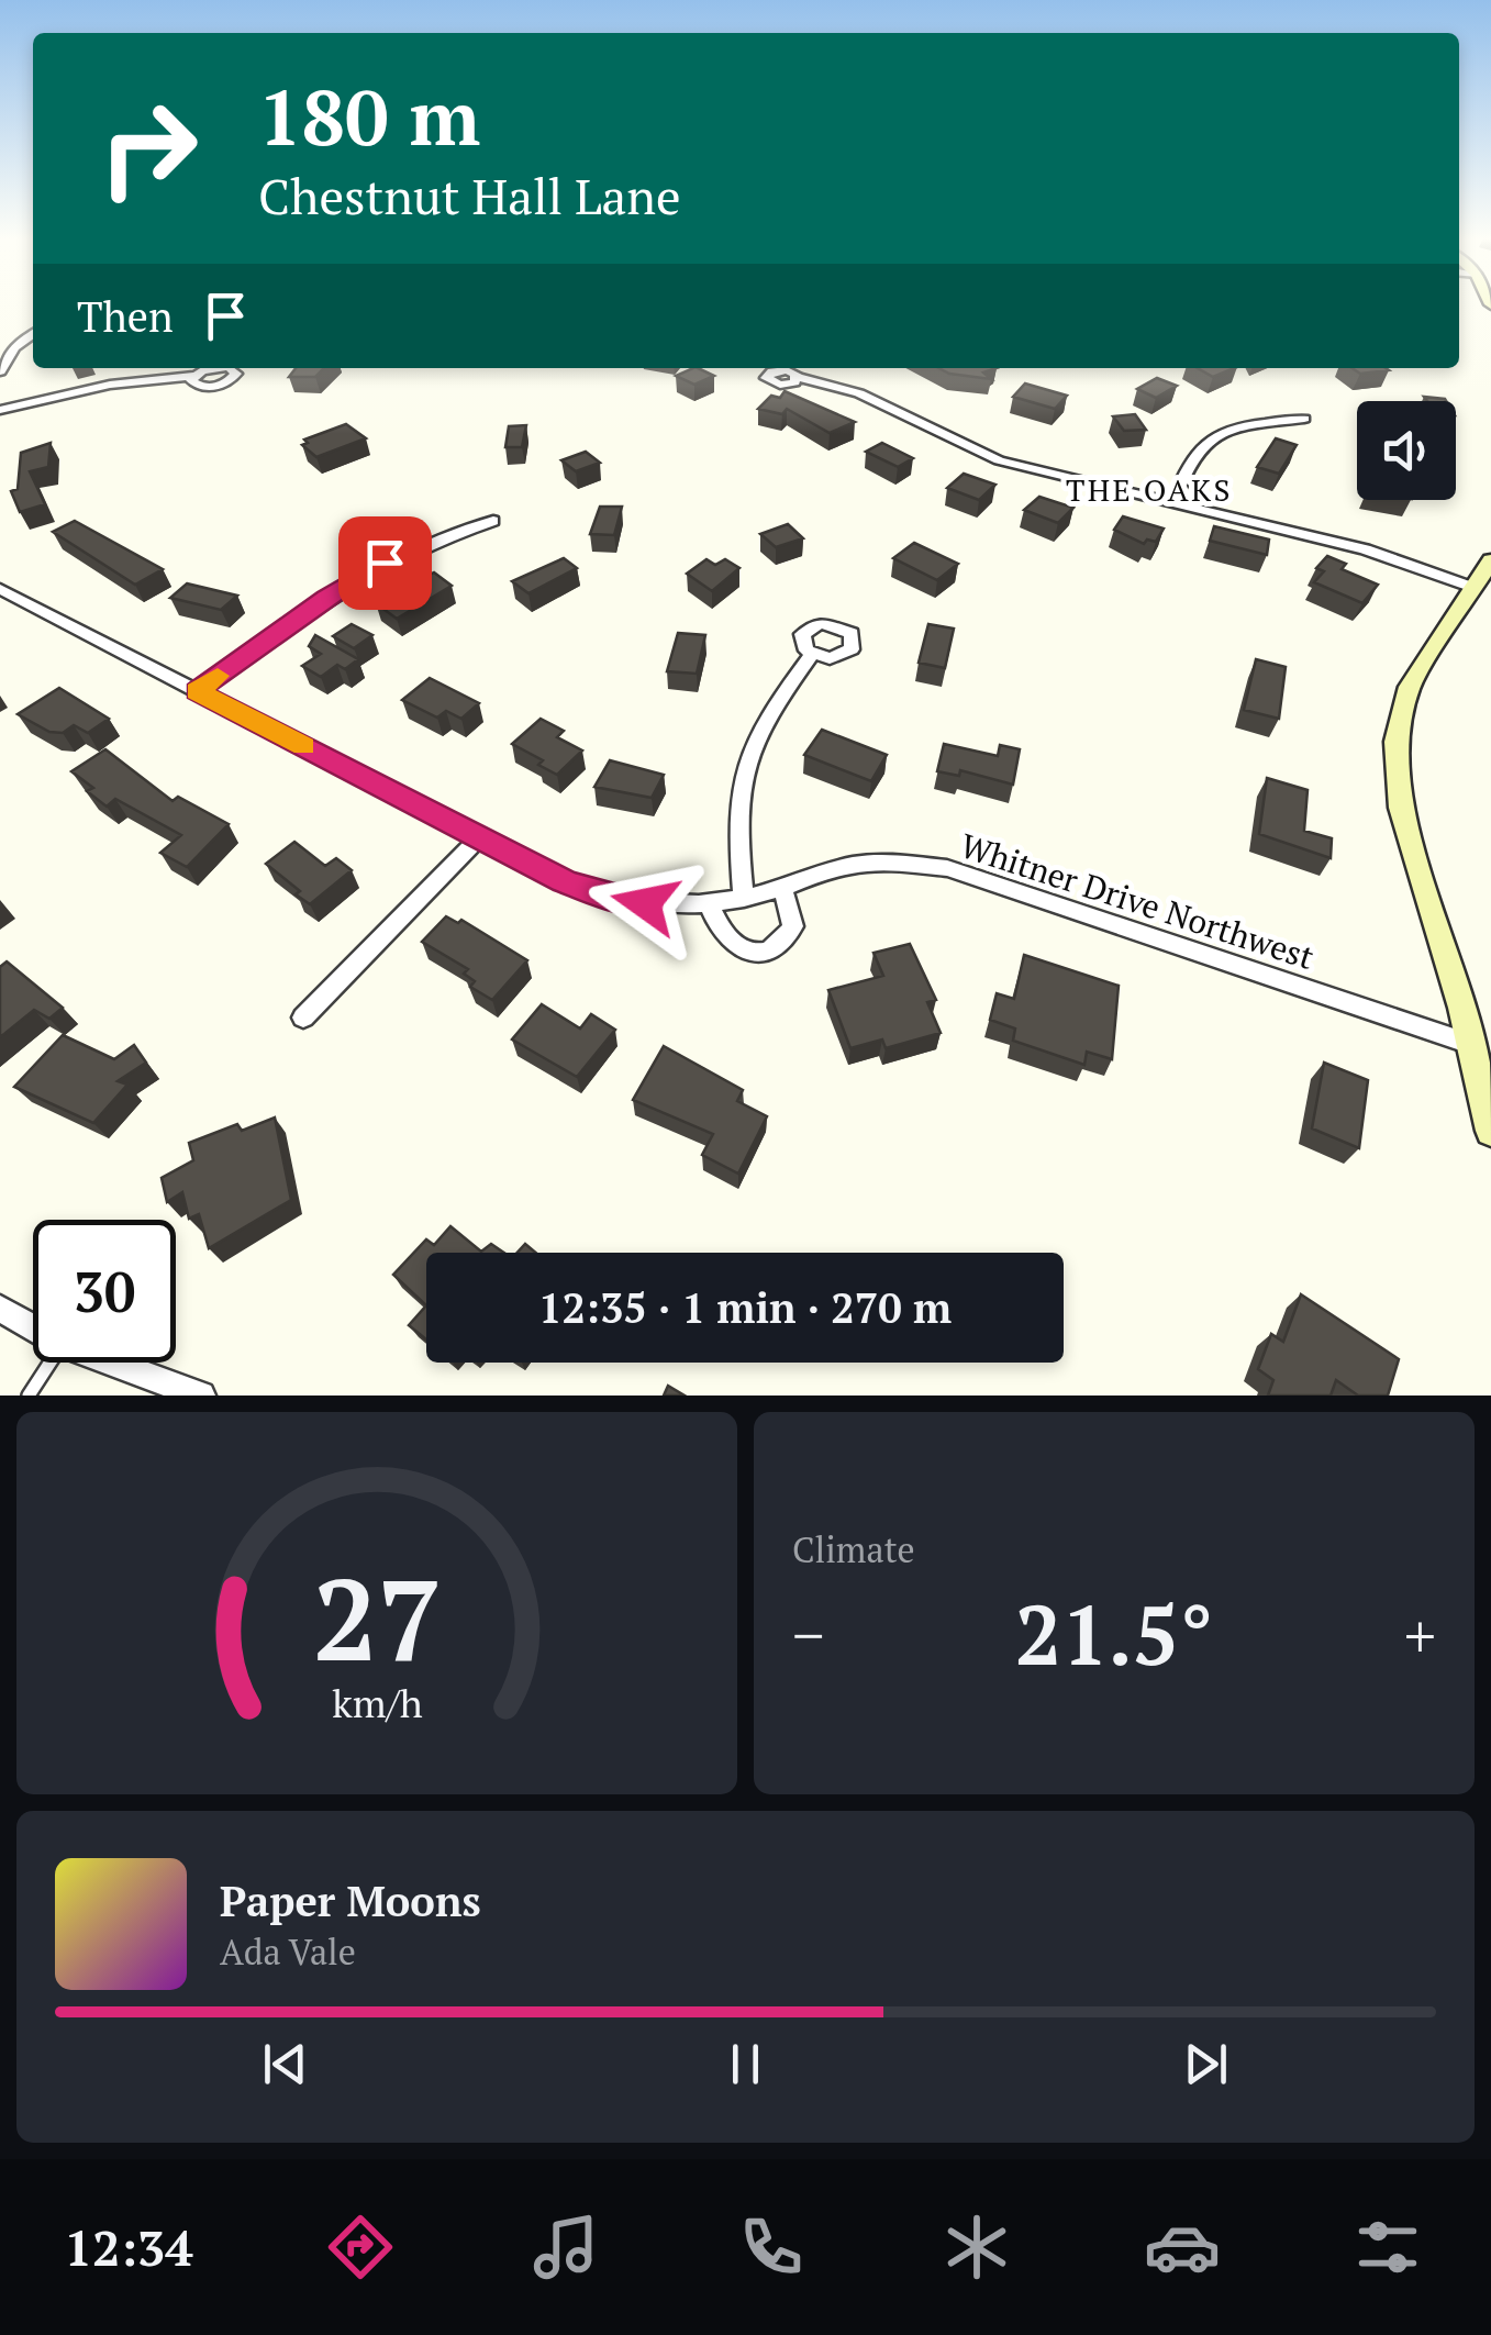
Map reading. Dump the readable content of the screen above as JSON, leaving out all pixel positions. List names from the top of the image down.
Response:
{
  "streets": {
    "street": ["Whitner Drive Northwest"]
  },
  "districts": ["THE OAKS"],
  "page": {
    "turn": ["180 m", "Chestnut Hall Lane"],
    "then": "Then",
    "limit": "30",
    "trip": "12:35 · 1 min · 270 m",
    "tile": "Climate",
    "heat": ["−", "21.5°", "+"],
    "song": ["Paper Moons", "Ada Vale"],
    "tabs": "12:34",
    "gauge": ["27", "km/h"]
  }
}
